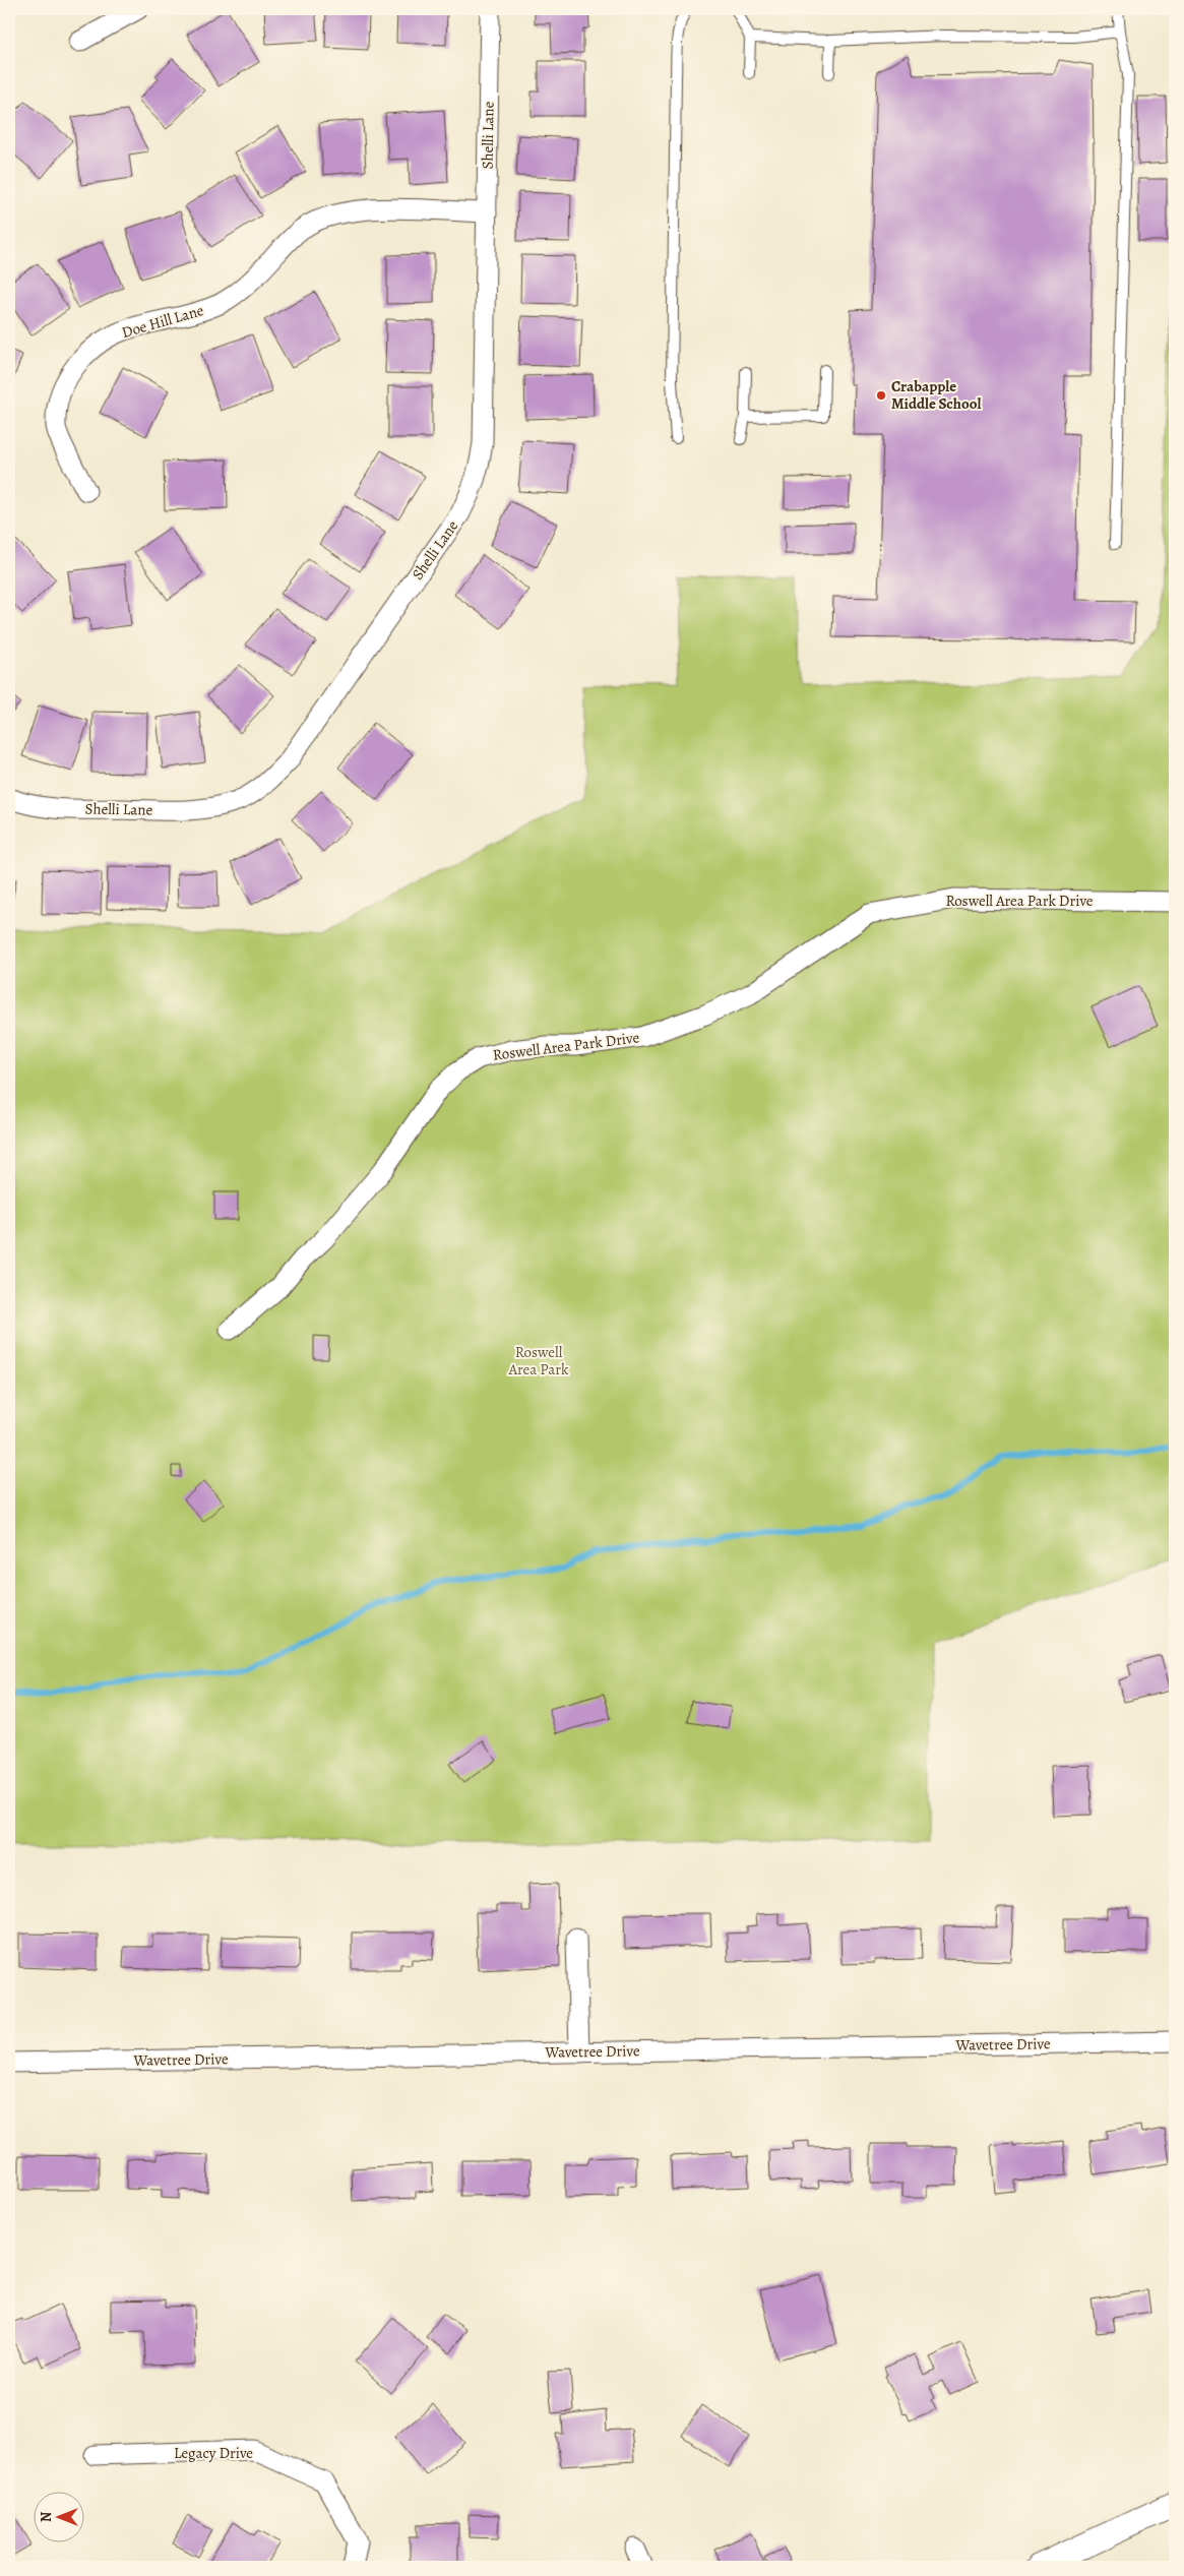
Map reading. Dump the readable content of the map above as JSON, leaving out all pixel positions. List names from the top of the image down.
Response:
{
  "streets": {
    "street": [
      "Shelli Lane",
      "Doe Hill Lane",
      "Roswell Area Park Drive",
      "Wavetree Drive",
      "Legacy Drive"
    ]
  },
  "crossings": [
    ["Shelli Lane", "Doe Hill Lane"]
  ],
  "parks": ["Roswell Area Park"],
  "places": ["Crabapple Middle School"],
  "north": "left"
}
